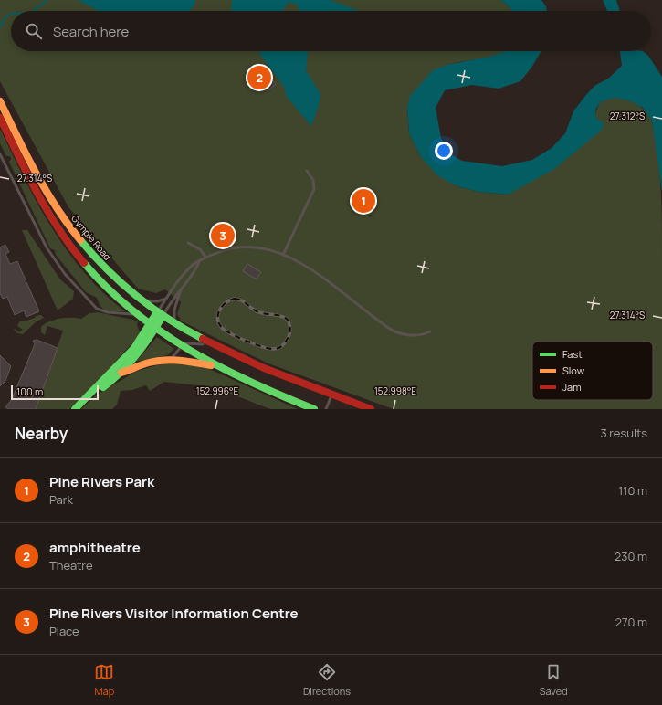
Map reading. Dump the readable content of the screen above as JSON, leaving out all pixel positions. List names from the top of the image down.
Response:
{
  "streets": {
    "main road": ["Gympie Road"]
  },
  "legend": ["Fast", "Slow", "Jam"],
  "scale_bar": "100 m",
  "page": {
    "search": "Search here",
    "pins": ["2", "1", "3"],
    "scale": "100 m",
    "heading": ["Nearby", "3 results"],
    "list": [
      {
        "mark": "1",
        "name": "Pine Rivers Park",
        "note": "Park",
        "value": "110 m"
      },
      {
        "mark": "2",
        "name": "amphitheatre",
        "note": "Theatre",
        "value": "230 m"
      },
      {
        "mark": "3",
        "name": "Pine Rivers Visitor Information Centre",
        "note": "Place",
        "value": "270 m"
      }
    ],
    "nav": ["Map", "Directions", "Saved"]
  },
  "coordinates": [
    "27.312°S",
    "27.314°S",
    "152.996°E",
    "152.998°E"
  ]
}
